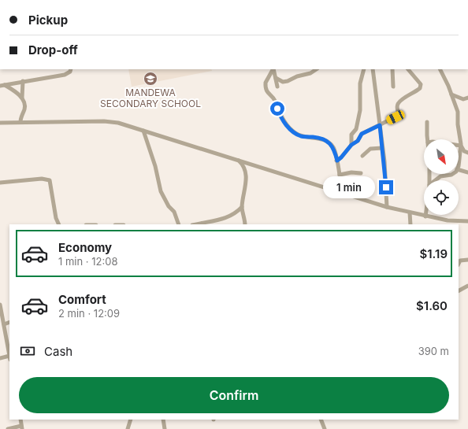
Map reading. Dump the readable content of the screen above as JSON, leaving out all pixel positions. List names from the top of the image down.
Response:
{
  "places": {
    "school or university": ["MANDEWA SECONDARY SCHOOL"]
  },
  "north": "bottom right",
  "page": {
    "banner": ["Pickup", "Drop-off"],
    "bubble": "1 min",
    "list": [
      {
        "name": "Economy",
        "note": "1 min · 12:08",
        "value": "$1.19"
      },
      {
        "name": "Comfort",
        "note": "2 min · 12:09",
        "value": "$1.60"
      }
    ],
    "pay": ["Cash", "390 m"],
    "buttons": "Confirm"
  }
}
